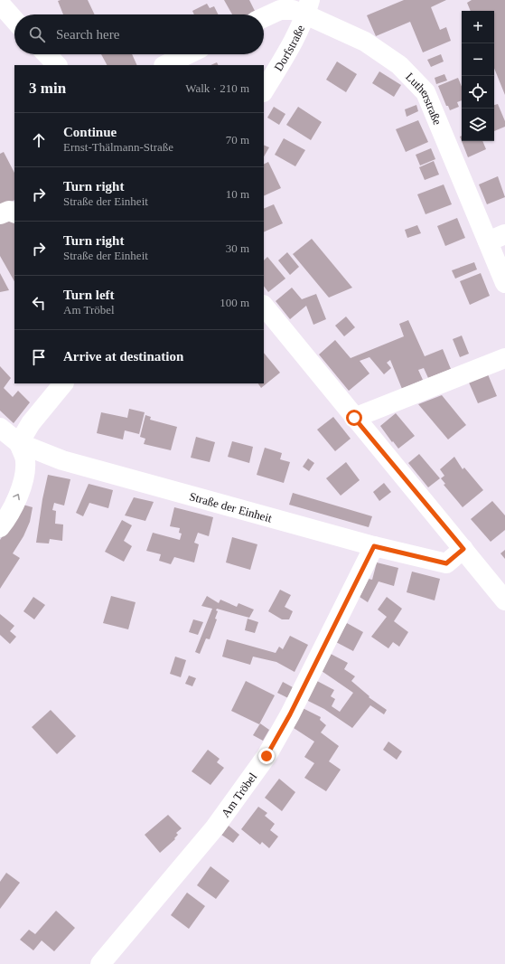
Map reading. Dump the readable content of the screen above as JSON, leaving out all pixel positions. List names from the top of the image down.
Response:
{
  "streets": {
    "street": [
      "Dorfstraße",
      "Lutherstraße",
      "Straße der Einheit",
      "Am Tröbel"
    ]
  },
  "crossings": [
    ["Dorfstraße", "Lutherstraße"],
    ["Straße der Einheit", "Am Tröbel"]
  ],
  "page": {
    "map_buttons": ["+", "−"],
    "search": "Search here",
    "heading": ["3 min", "Walk · 210 m"],
    "list": [
      ["Continue", "Ernst-Thälmann-Straße", "70 m"],
      ["Turn right", "Straße der Einheit", "10 m"],
      ["Turn right", "Straße der Einheit", "30 m"],
      ["Turn left", "Am Tröbel", "100 m"],
      "Arrive at destination"
    ]
  }
}
